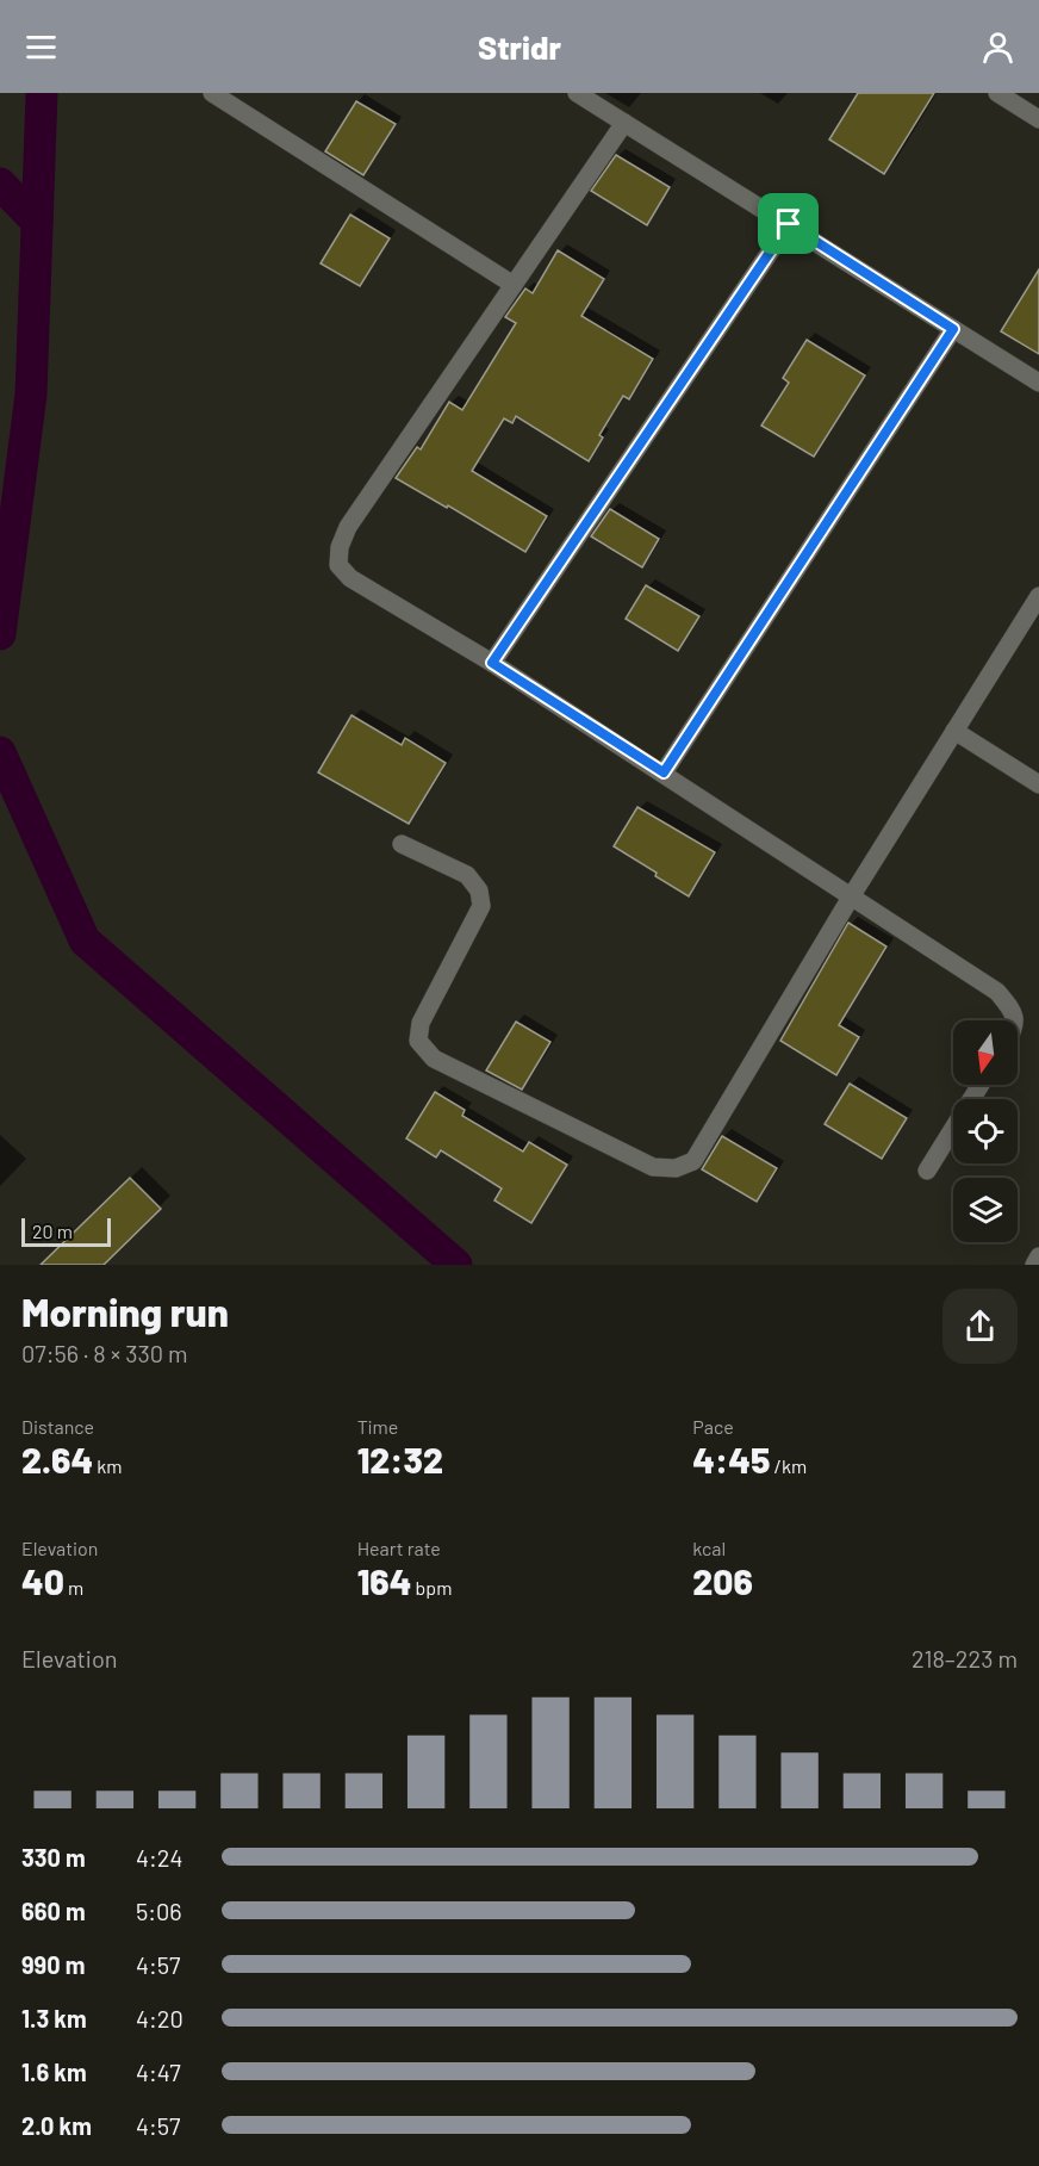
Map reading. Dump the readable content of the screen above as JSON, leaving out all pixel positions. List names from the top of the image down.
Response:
{
  "scale_bar": "20 m",
  "north": "bottom",
  "page": {
    "header": "Stridr",
    "scale": "20 m",
    "heading": ["Morning run", "07:56 · 8 × 330 m"],
    "stats": [
      ["Distance", "2.64 km"],
      ["Time", "12:32"],
      ["Pace", "4:45 /km"],
      ["Elevation", "40 m"],
      ["Heart rate", "164 bpm"],
      ["kcal", "206"]
    ],
    "chart": ["Elevation", "218–223 m"],
    "list": [
      {
        "name": "330 m",
        "note": "4:24"
      },
      {
        "name": "660 m",
        "note": "5:06"
      },
      {
        "name": "990 m",
        "note": "4:57"
      },
      {
        "name": "1.3 km",
        "note": "4:20"
      },
      {
        "name": "1.6 km",
        "note": "4:47"
      },
      {
        "name": "2.0 km",
        "note": "4:57"
      }
    ]
  }
}
